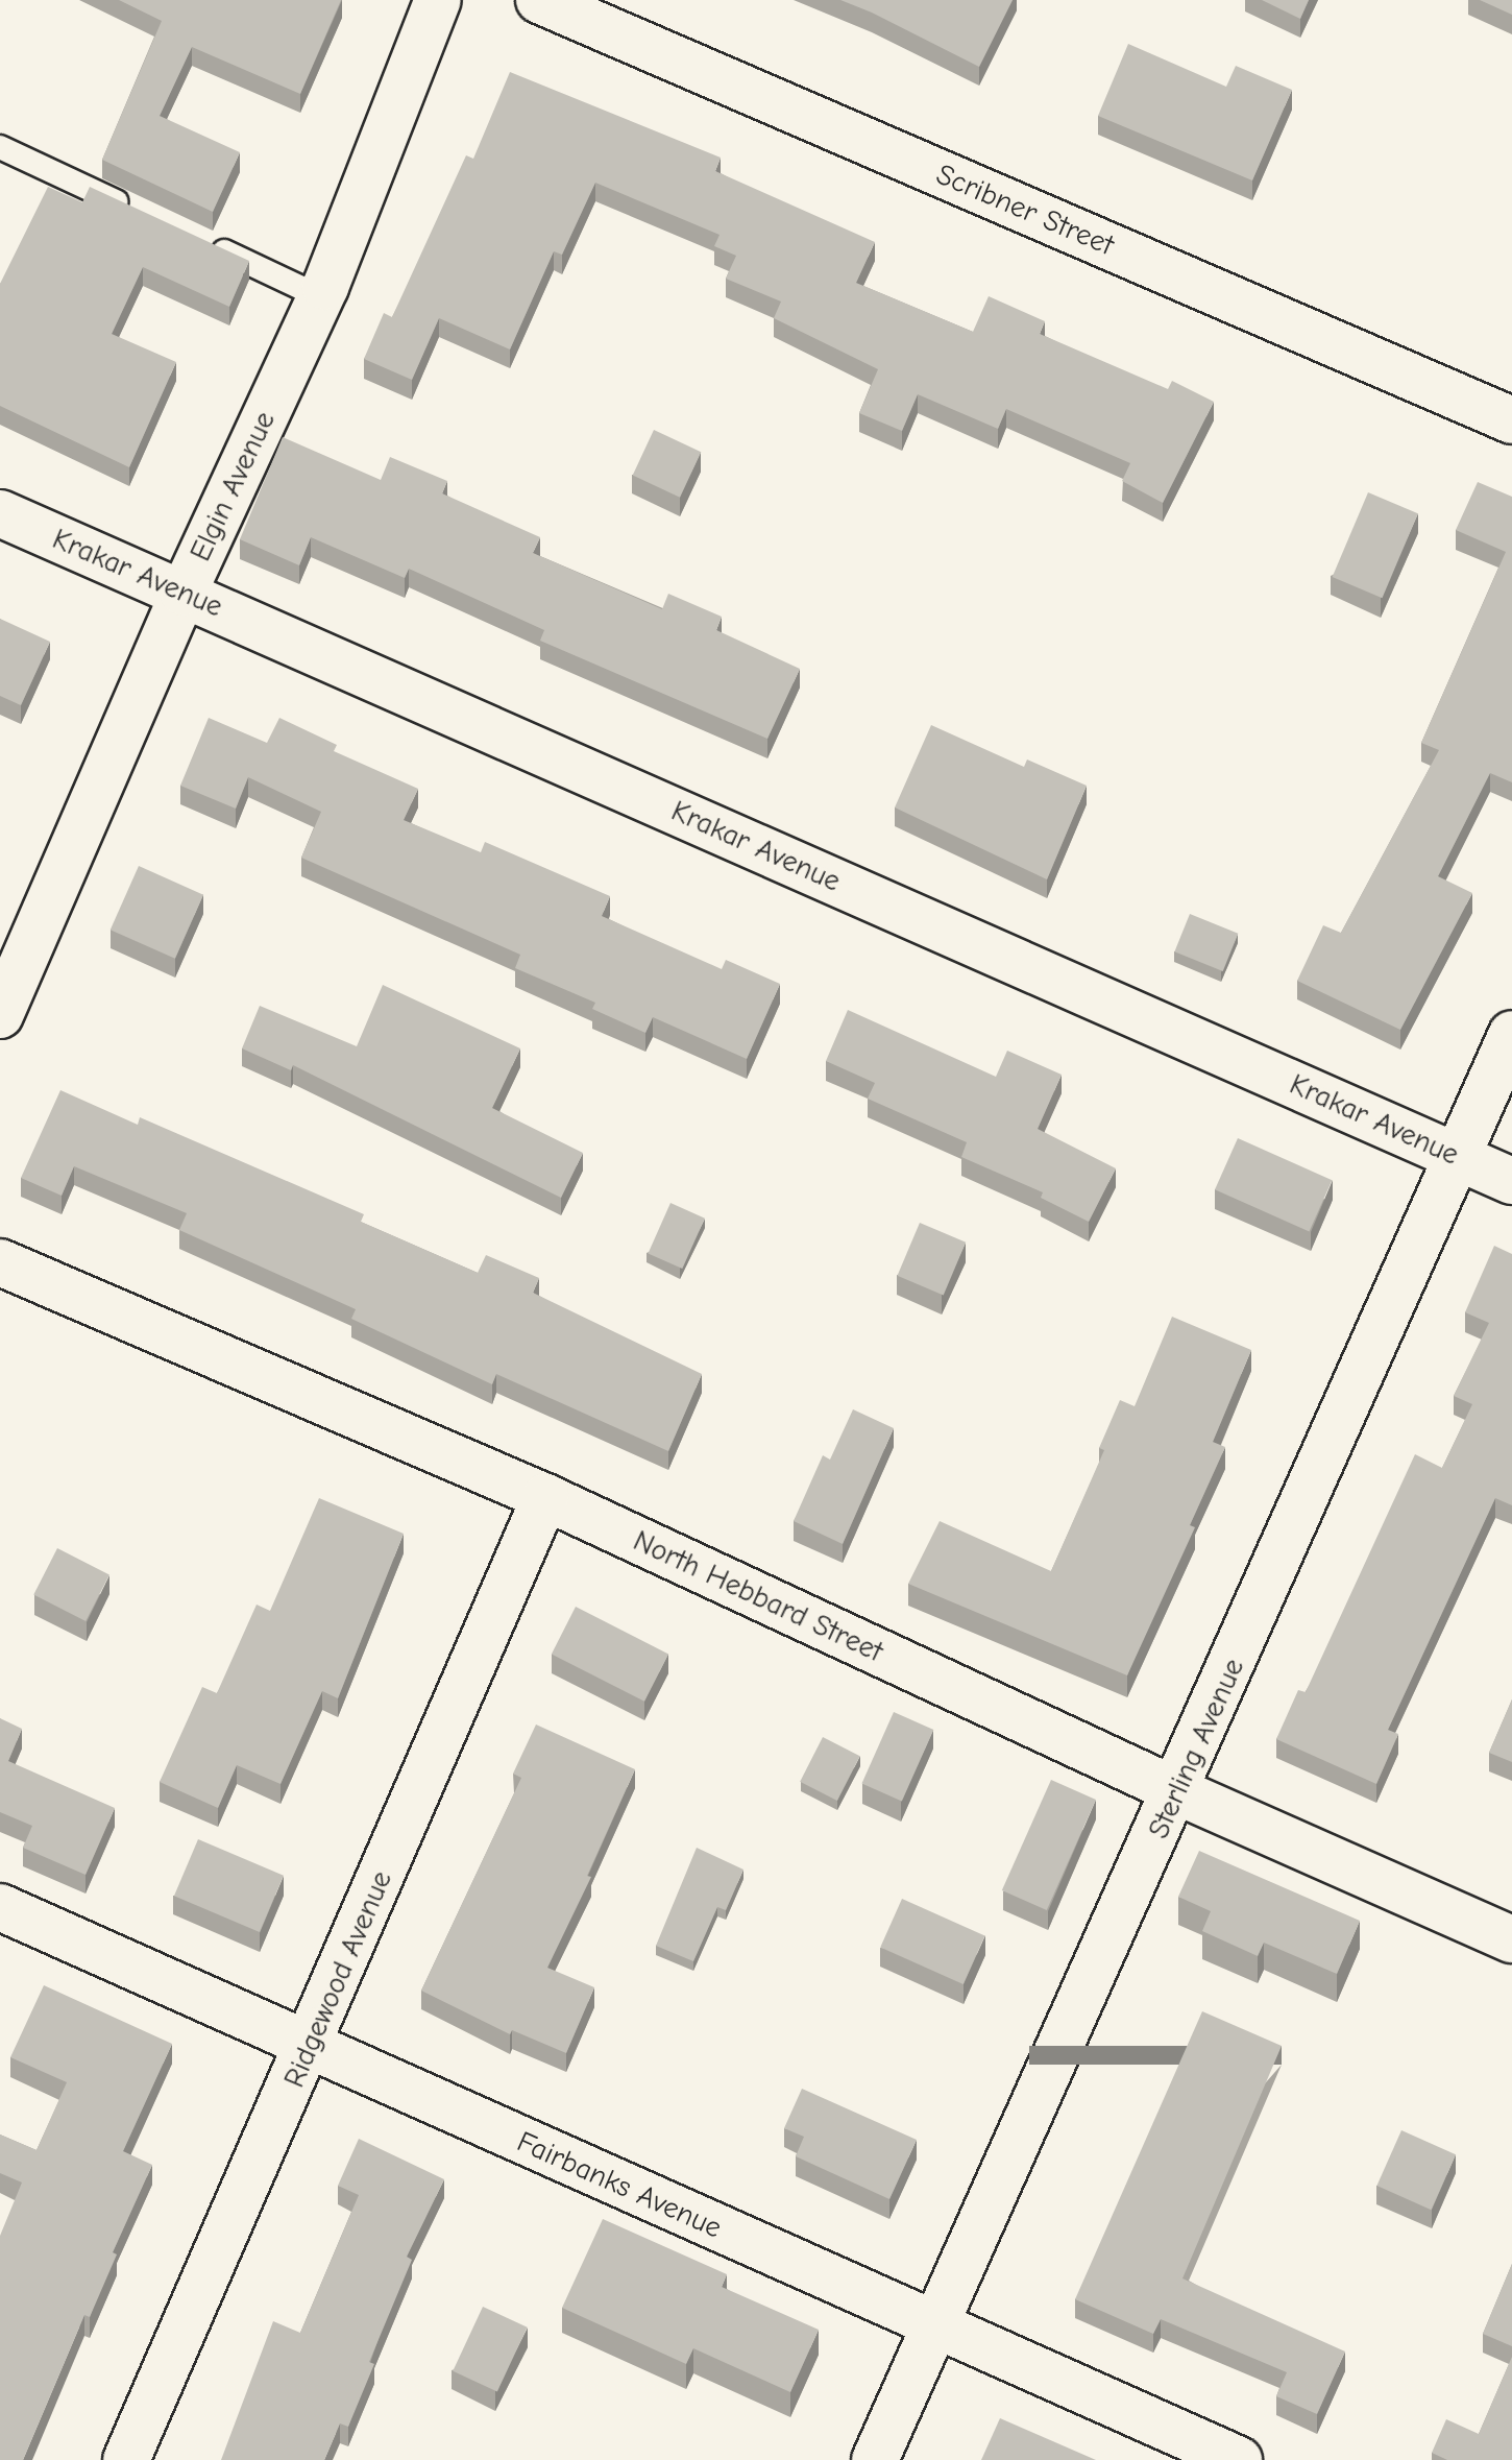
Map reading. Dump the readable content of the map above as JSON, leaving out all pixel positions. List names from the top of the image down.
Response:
{
  "streets": {
    "street": [
      "Scribner Street",
      "Elgin Avenue",
      "Krakar Avenue",
      "North Hebbard Street",
      "Sterling Avenue",
      "Ridgewood Avenue",
      "Fairbanks Avenue"
    ]
  },
  "crossings": [
    ["Elgin Avenue", "Krakar Avenue"],
    ["Krakar Avenue", "Sterling Avenue"],
    ["North Hebbard Street", "Sterling Avenue"],
    ["North Hebbard Street", "Ridgewood Avenue"],
    ["Sterling Avenue", "Fairbanks Avenue"],
    ["Ridgewood Avenue", "Fairbanks Avenue"]
  ]
}
